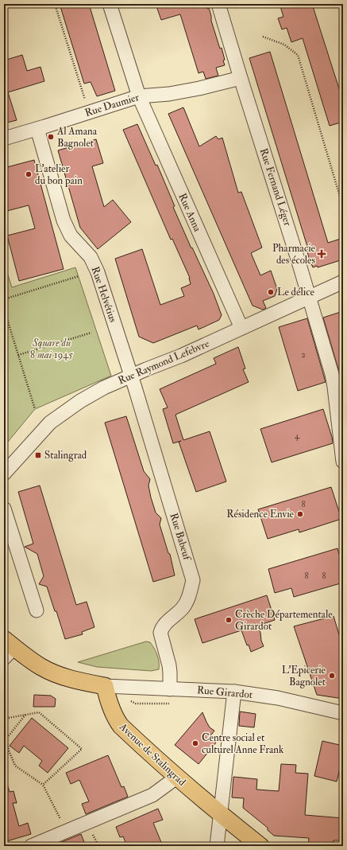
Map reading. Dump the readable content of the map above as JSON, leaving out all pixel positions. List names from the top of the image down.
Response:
{
  "streets": {
    "main road": ["Avenue de Stalingrad"],
    "street": [
      "Rue Daumier",
      "Rue Fernand Léger",
      "Rue Anna",
      "Rue Helvétius",
      "Rue Raymond Lefebvre",
      "Rue Babeuf",
      "Rue Girardot"
    ]
  },
  "crossings": [
    ["Rue Daumier", "Rue Fernand Léger"],
    ["Rue Daumier", "Rue Anna"],
    ["Rue Daumier", "Rue Helvétius"],
    ["Rue Fernand Léger", "Rue Raymond Lefebvre"],
    ["Rue Anna", "Rue Raymond Lefebvre"],
    ["Rue Helvétius", "Rue Raymond Lefebvre"],
    ["Rue Helvétius", "Rue Babeuf"],
    ["Rue Raymond Lefebvre", "Rue Babeuf"],
    ["Rue Babeuf", "Rue Girardot"],
    ["Rue Girardot", "Avenue de Stalingrad"]
  ],
  "parks": ["Square du 8 mai 1945"],
  "places": {
    "other": [
      "Al Amana Bagnolet",
      "L'atelier du bon pain",
      "Le délice",
      "Résidence Envie",
      "Crèche Départementale Girardot",
      "L'Epicerie Bagnolet",
      "Centre social et culturel Anne Frank"
    ],
    "health": ["Pharmacie des écoles"],
    "transit": ["Stalingrad"]
  },
  "house_numbers": [
    "2",
    "4",
    "8",
    "8",
    "8"
  ]
}
